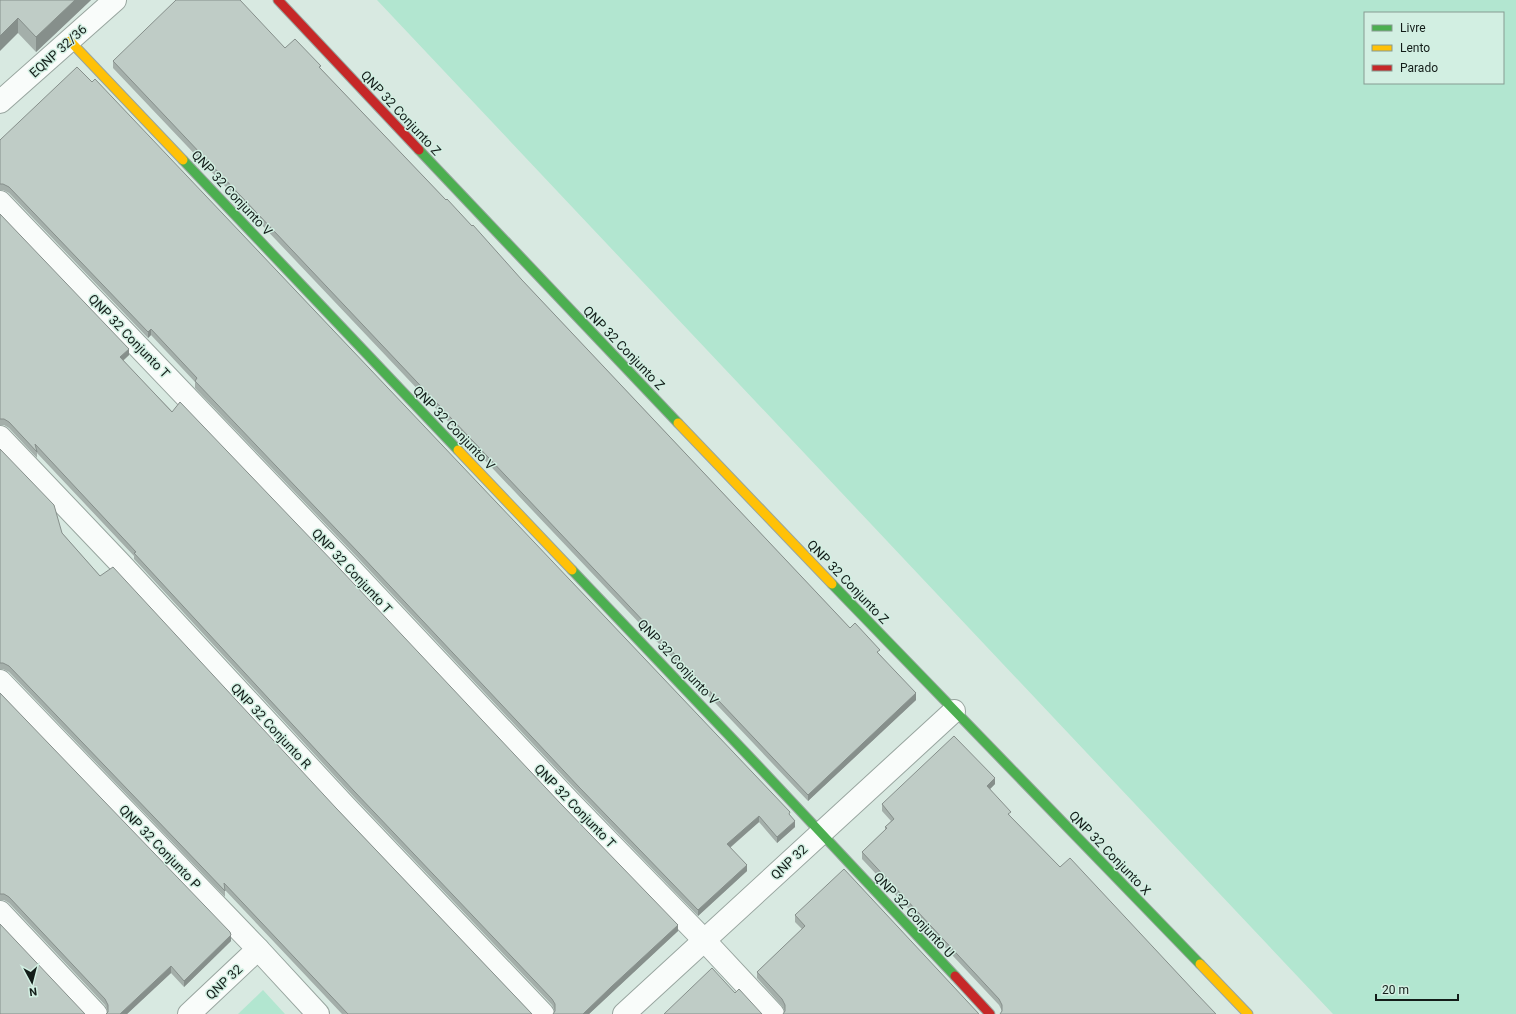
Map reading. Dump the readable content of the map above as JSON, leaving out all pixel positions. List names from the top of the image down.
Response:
{
  "streets": {
    "street": [
      "EQNP 32/36",
      "QNP 32 Conjunto Z",
      "QNP 32 Conjunto V",
      "QNP 32 Conjunto T",
      "QNP 32 Conjunto R",
      "QNP 32 Conjunto P",
      "QNP 32 Conjunto X",
      "QNP 32",
      "QNP 32 Conjunto U"
    ]
  },
  "crossings": [
    ["EQNP 32/36", "QNP 32 Conjunto V"],
    ["QNP 32 Conjunto Z", "QNP 32 Conjunto X"],
    ["QNP 32 Conjunto Z", "QNP 32"],
    ["QNP 32 Conjunto V", "QNP 32"],
    ["QNP 32 Conjunto V", "QNP 32 Conjunto U"],
    ["QNP 32 Conjunto T", "QNP 32"],
    ["QNP 32 Conjunto P", "QNP 32"],
    ["QNP 32 Conjunto X", "QNP 32"],
    ["QNP 32", "QNP 32 Conjunto U"]
  ],
  "legend": ["Livre", "Lento", "Parado"],
  "scale_bar": "20 m",
  "north": "bottom"
}
